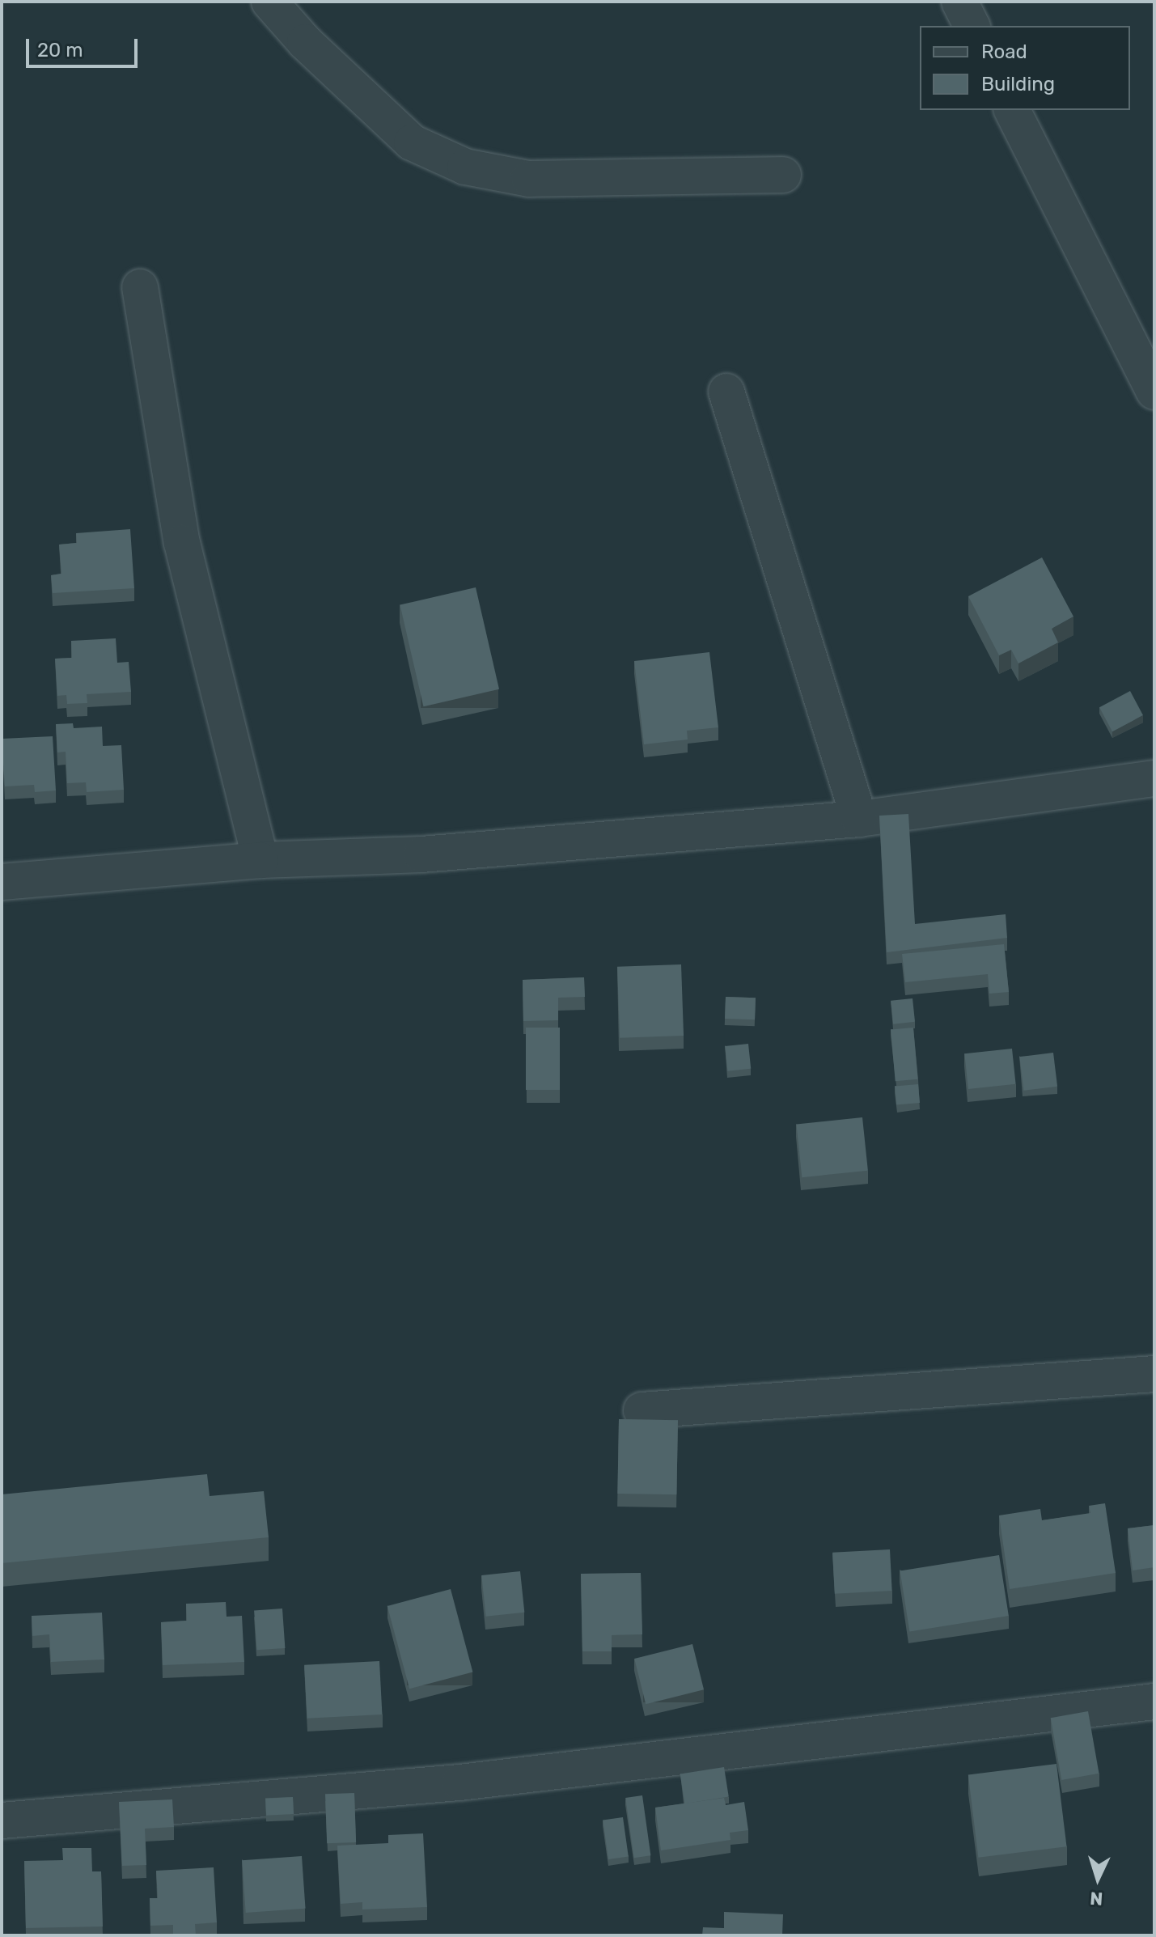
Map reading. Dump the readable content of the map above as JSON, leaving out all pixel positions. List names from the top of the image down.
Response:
{
  "legend": ["Road", "Building"],
  "scale_bar": "20 m",
  "north": "bottom"
}
